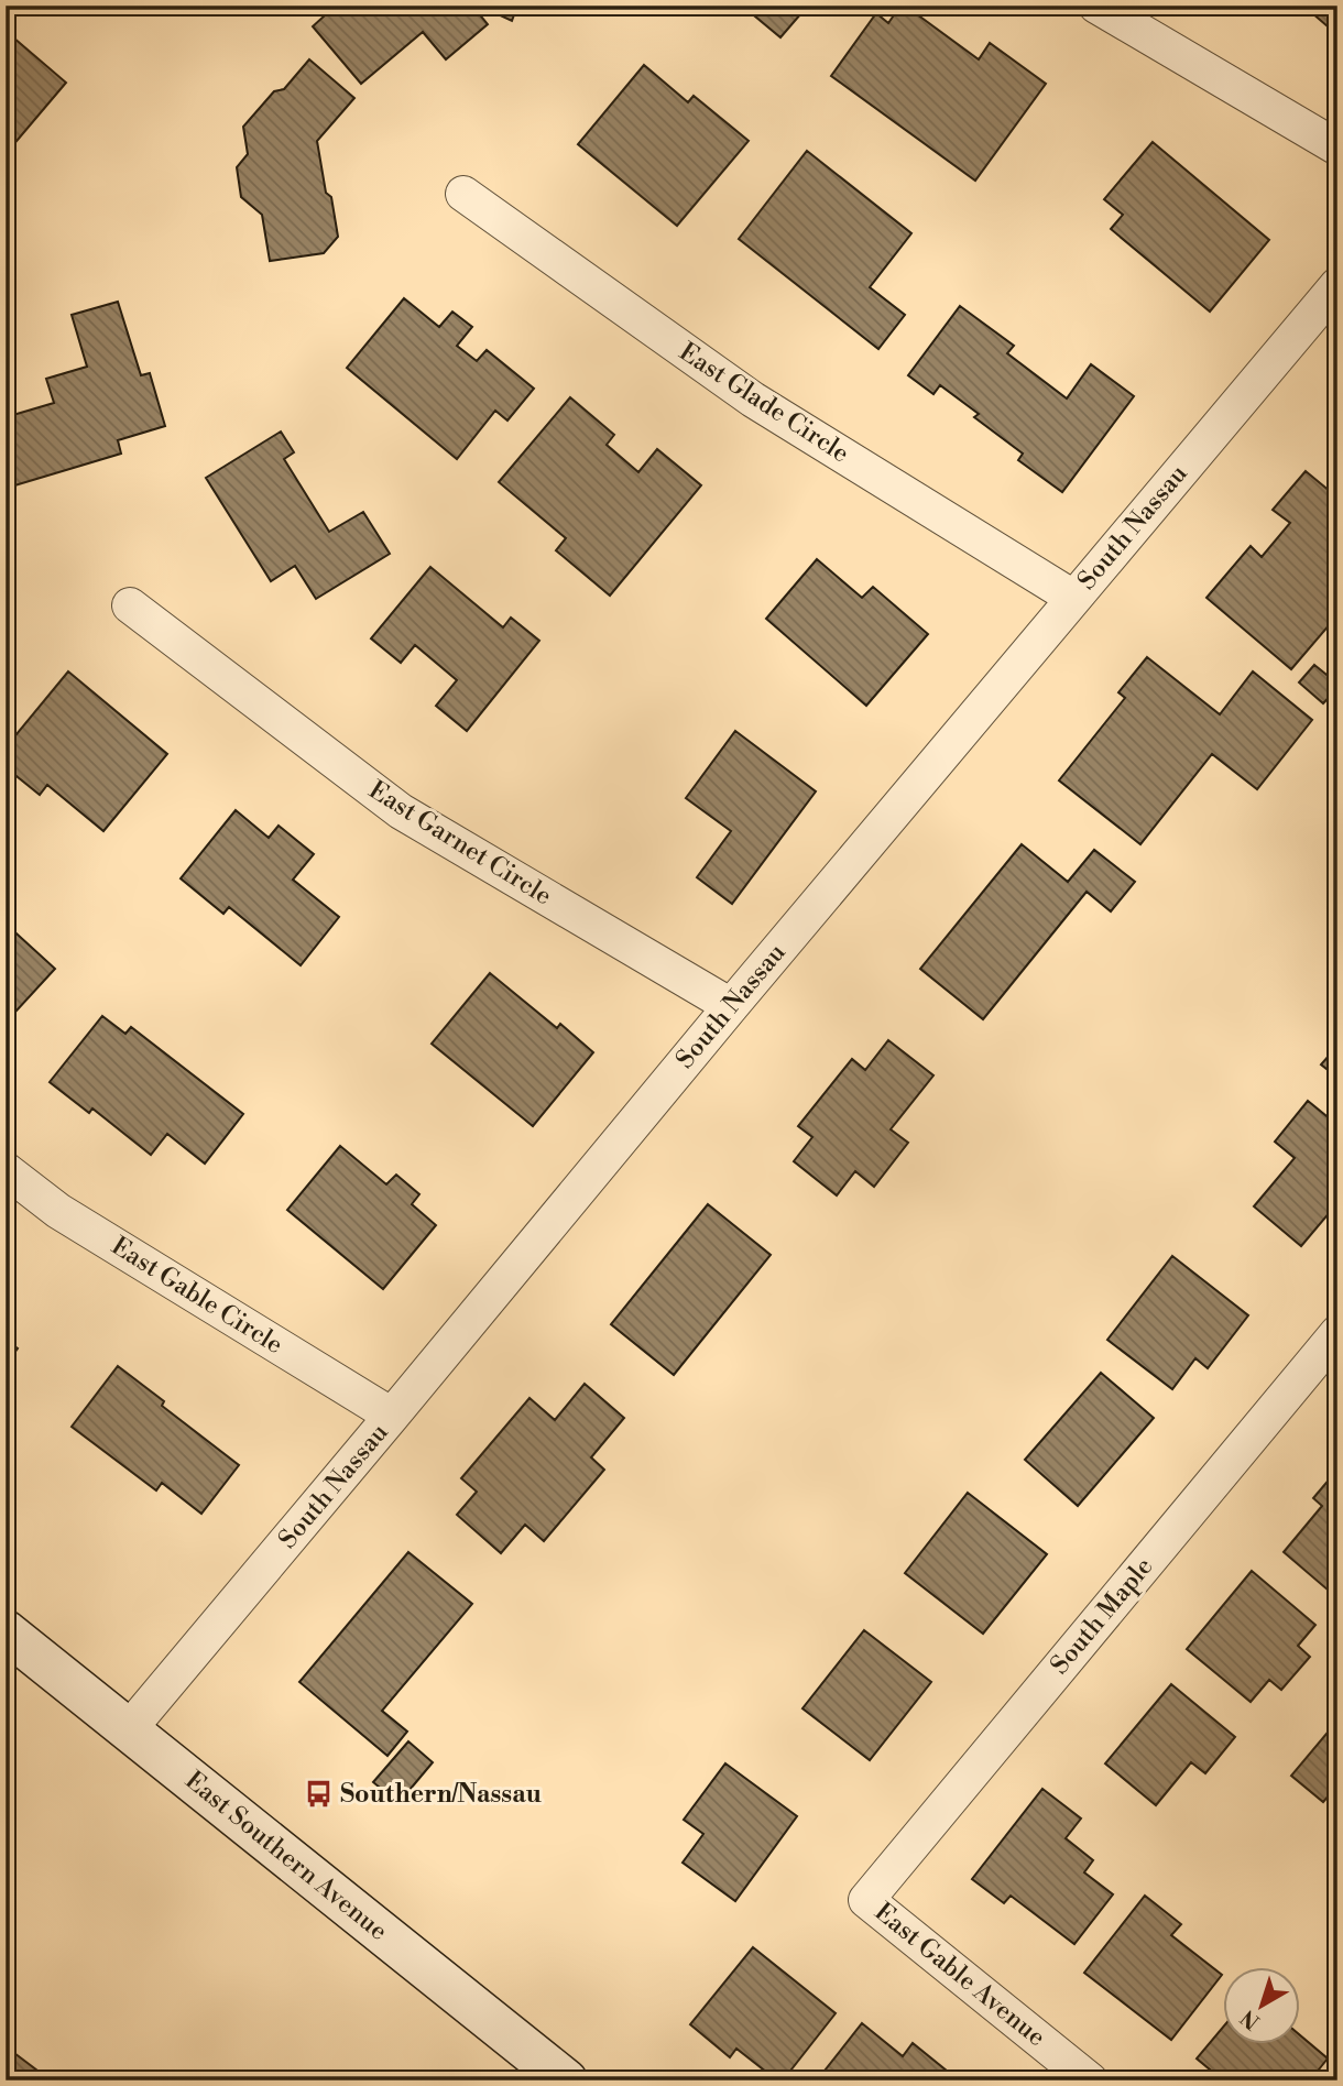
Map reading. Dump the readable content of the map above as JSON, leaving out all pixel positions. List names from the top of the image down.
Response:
{
  "streets": {
    "main road": ["East Southern Avenue"],
    "street": [
      "East Glade Circle",
      "South Nassau",
      "East Garnet Circle",
      "East Gable Circle",
      "South Maple",
      "East Gable Avenue"
    ]
  },
  "crossings": [
    ["East Glade Circle", "South Nassau"],
    ["South Nassau", "East Garnet Circle"],
    ["South Nassau", "East Gable Circle"],
    ["South Nassau", "East Southern Avenue"],
    ["South Maple", "East Gable Avenue"]
  ],
  "places": {
    "bus stop": ["Southern/Nassau"]
  },
  "north": "bottom left"
}
